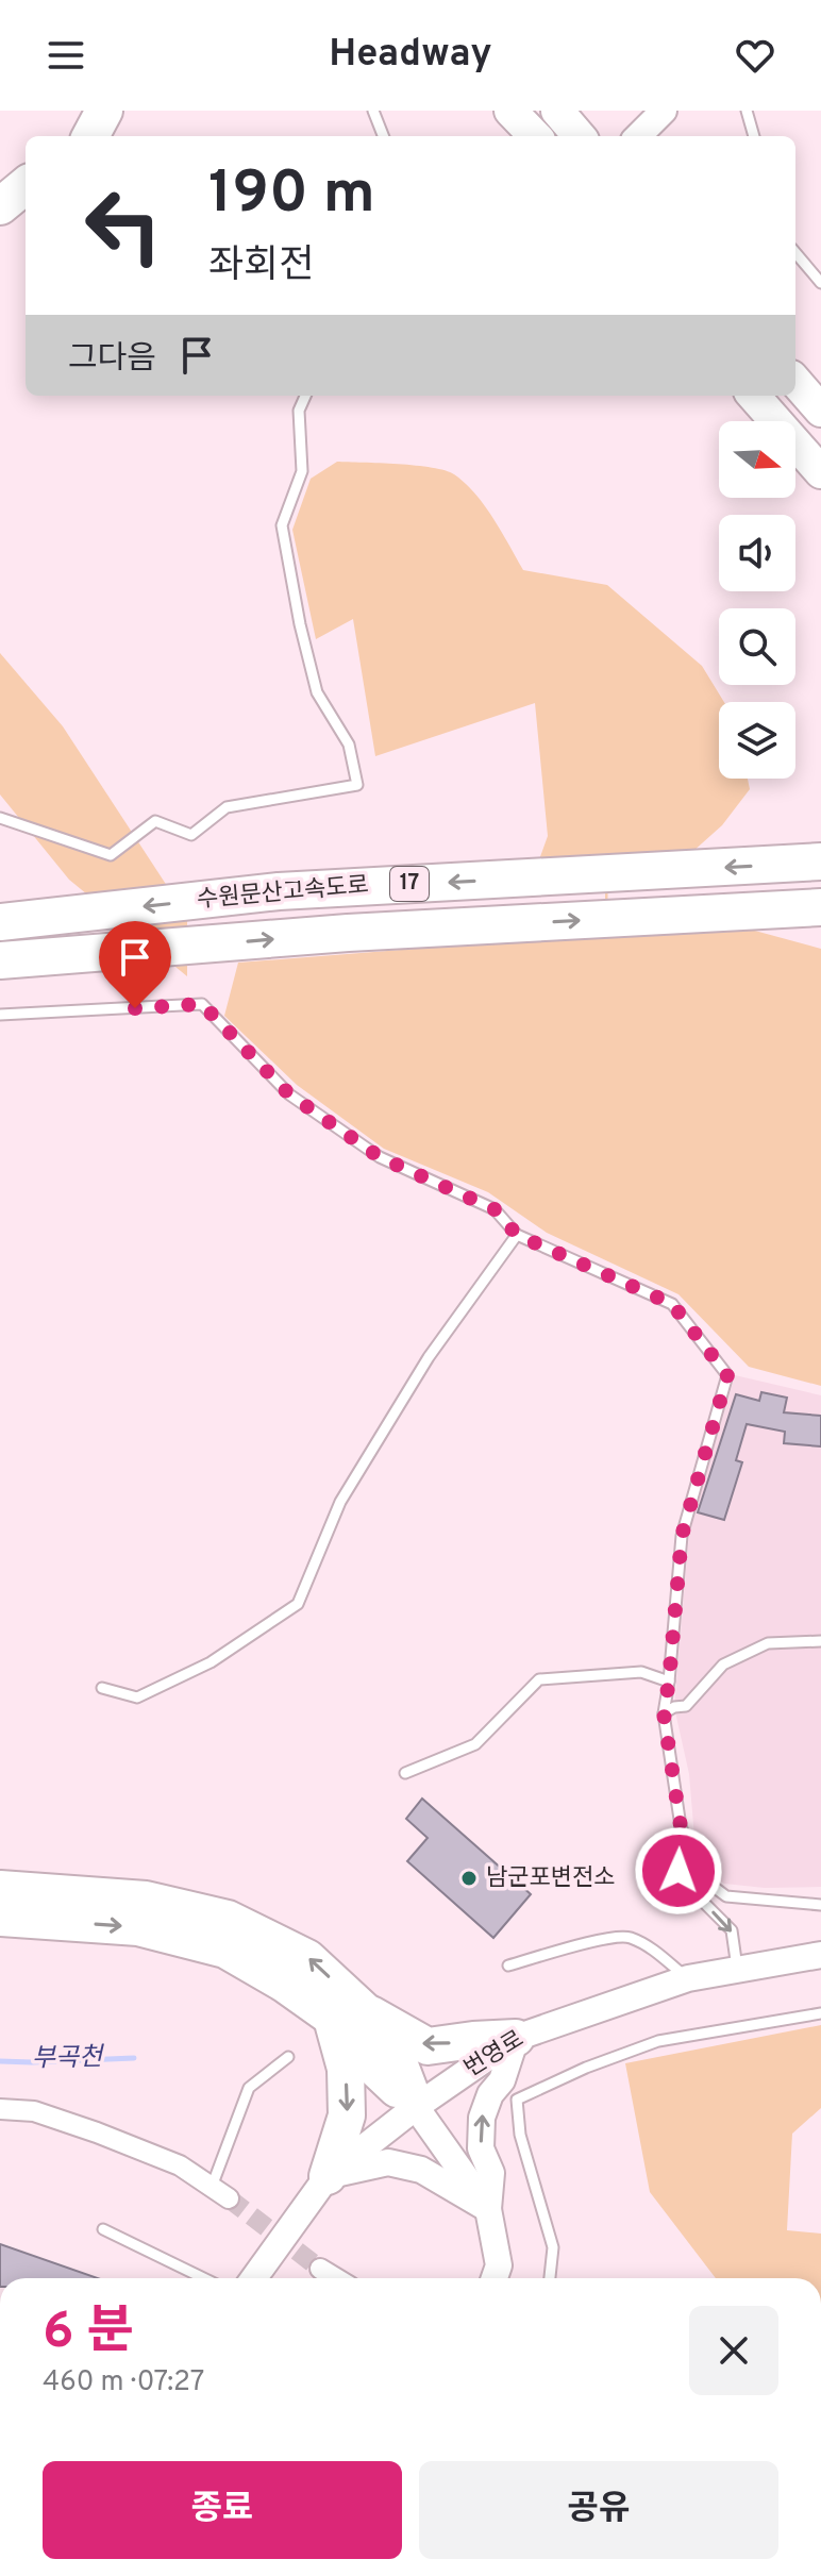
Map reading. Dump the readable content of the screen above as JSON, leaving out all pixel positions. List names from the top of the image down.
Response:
{
  "streets": {
    "highway": ["17", "수원문산고속도로"],
    "street": ["번영로"]
  },
  "water": ["부곡천"],
  "places": ["남군포변전소"],
  "north": "right",
  "page": {
    "header": "Headway",
    "turn": ["190 m", "좌회전"],
    "then": "그다음",
    "heading": ["6 분", "460 m · 07:27"],
    "buttons": ["종료", "공유"]
  }
}
